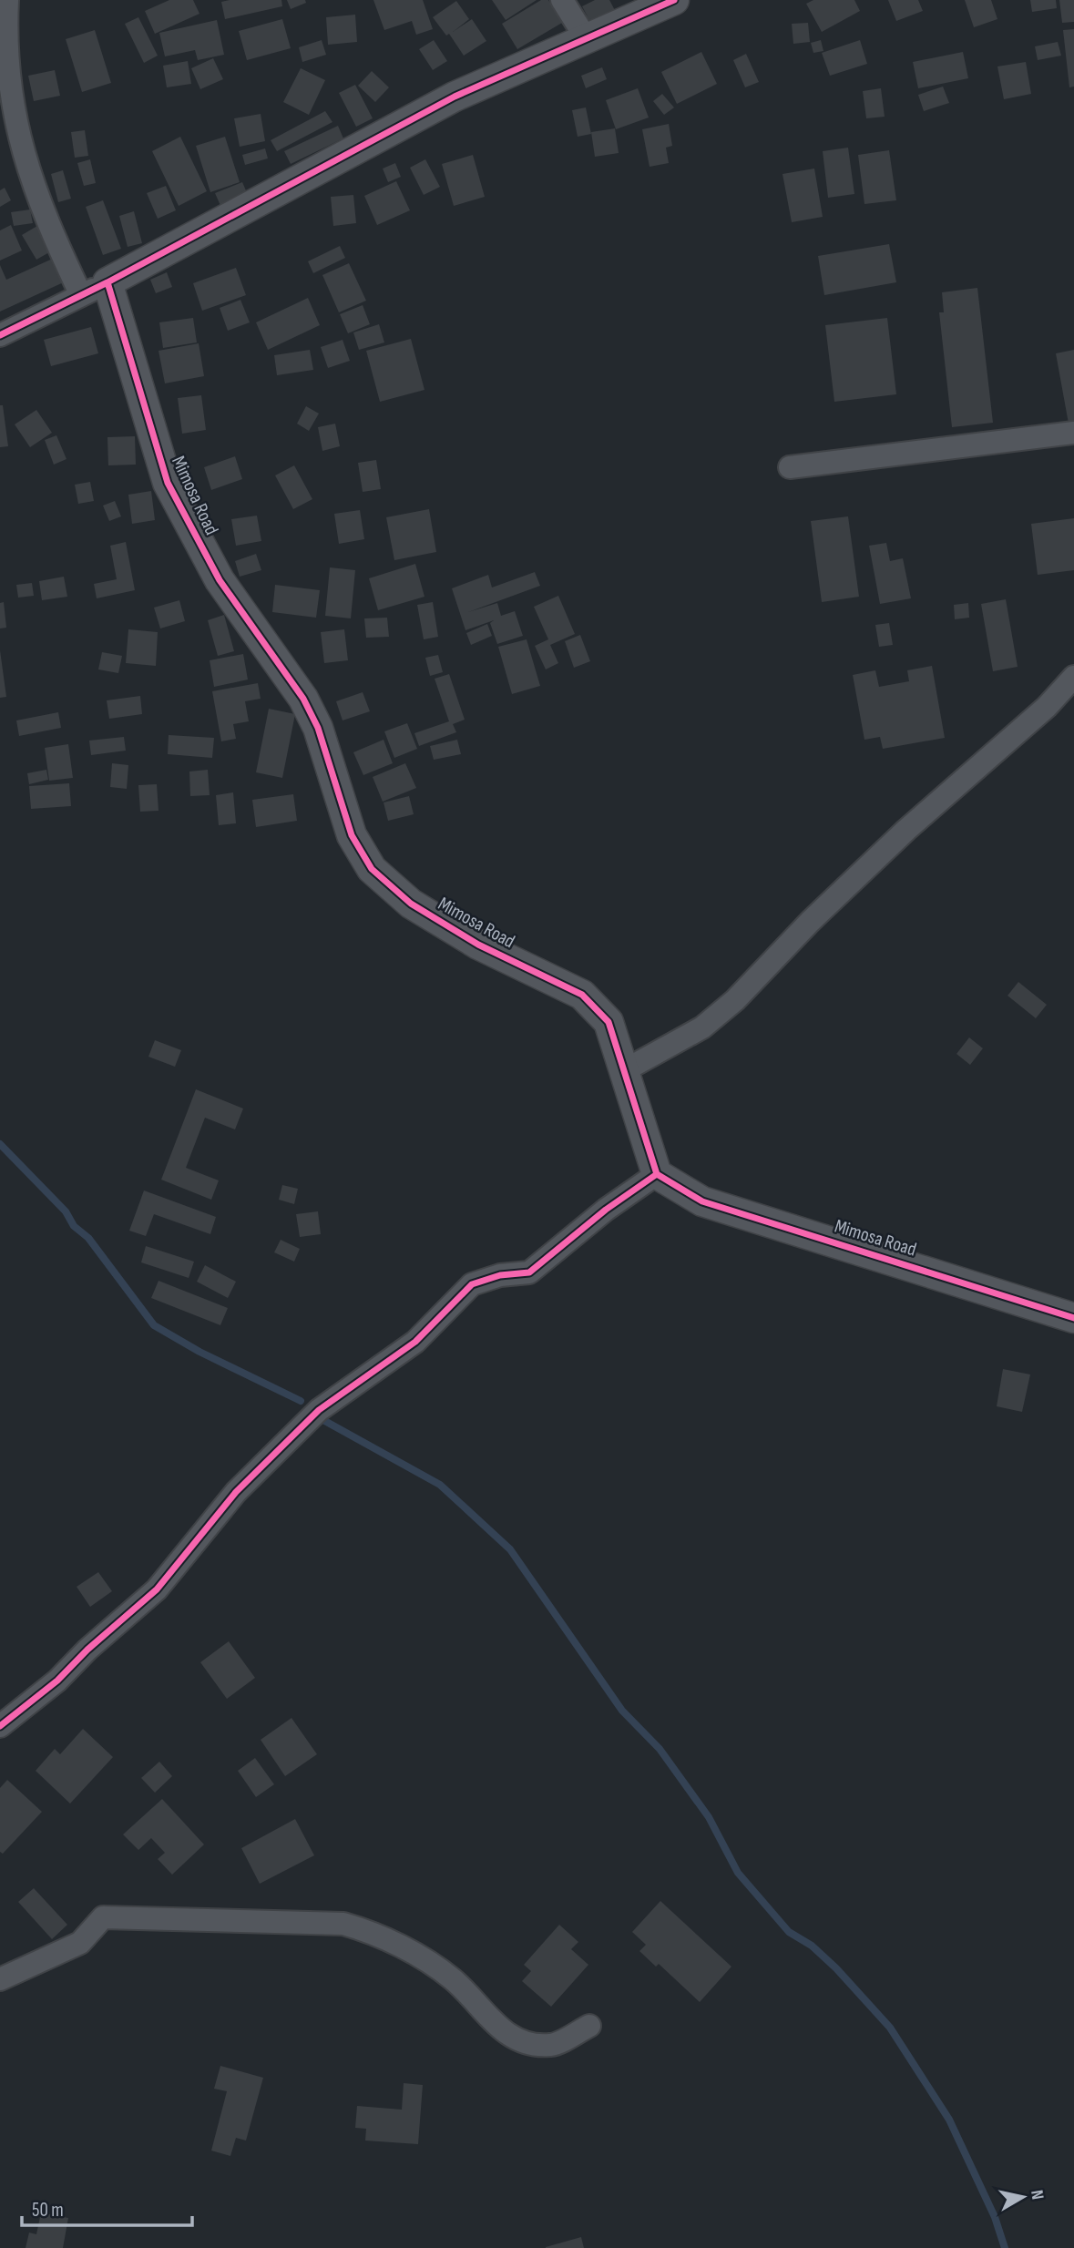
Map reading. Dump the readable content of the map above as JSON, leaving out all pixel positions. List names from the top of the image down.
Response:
{
  "streets": {
    "street": ["Mimosa Road"]
  },
  "scale_bar": "50 m",
  "north": "right"
}
